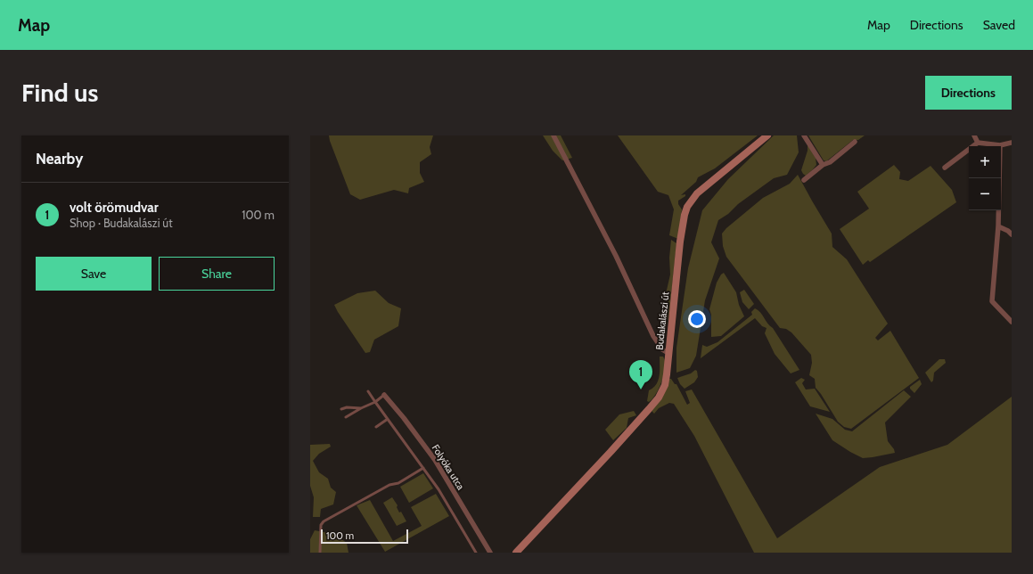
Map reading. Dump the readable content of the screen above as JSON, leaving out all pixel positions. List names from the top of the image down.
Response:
{
  "streets": {
    "main road": ["Budakalászi út"],
    "street": ["Folyóka utca"]
  },
  "scale_bar": "100 m",
  "page": {
    "header": "Map",
    "nav": ["Map", "Directions", "Saved"],
    "buttons": [
      "Directions",
      ["Save", "Share"]
    ],
    "title": "Find us",
    "heading": "Nearby",
    "map_buttons": ["+", "−"],
    "list": [
      {
        "mark": "1",
        "name": "volt örömudvar",
        "note": "Shop · Budakalászi út",
        "value": "100 m"
      }
    ],
    "pins": "1",
    "scale": "100 m"
  }
}
